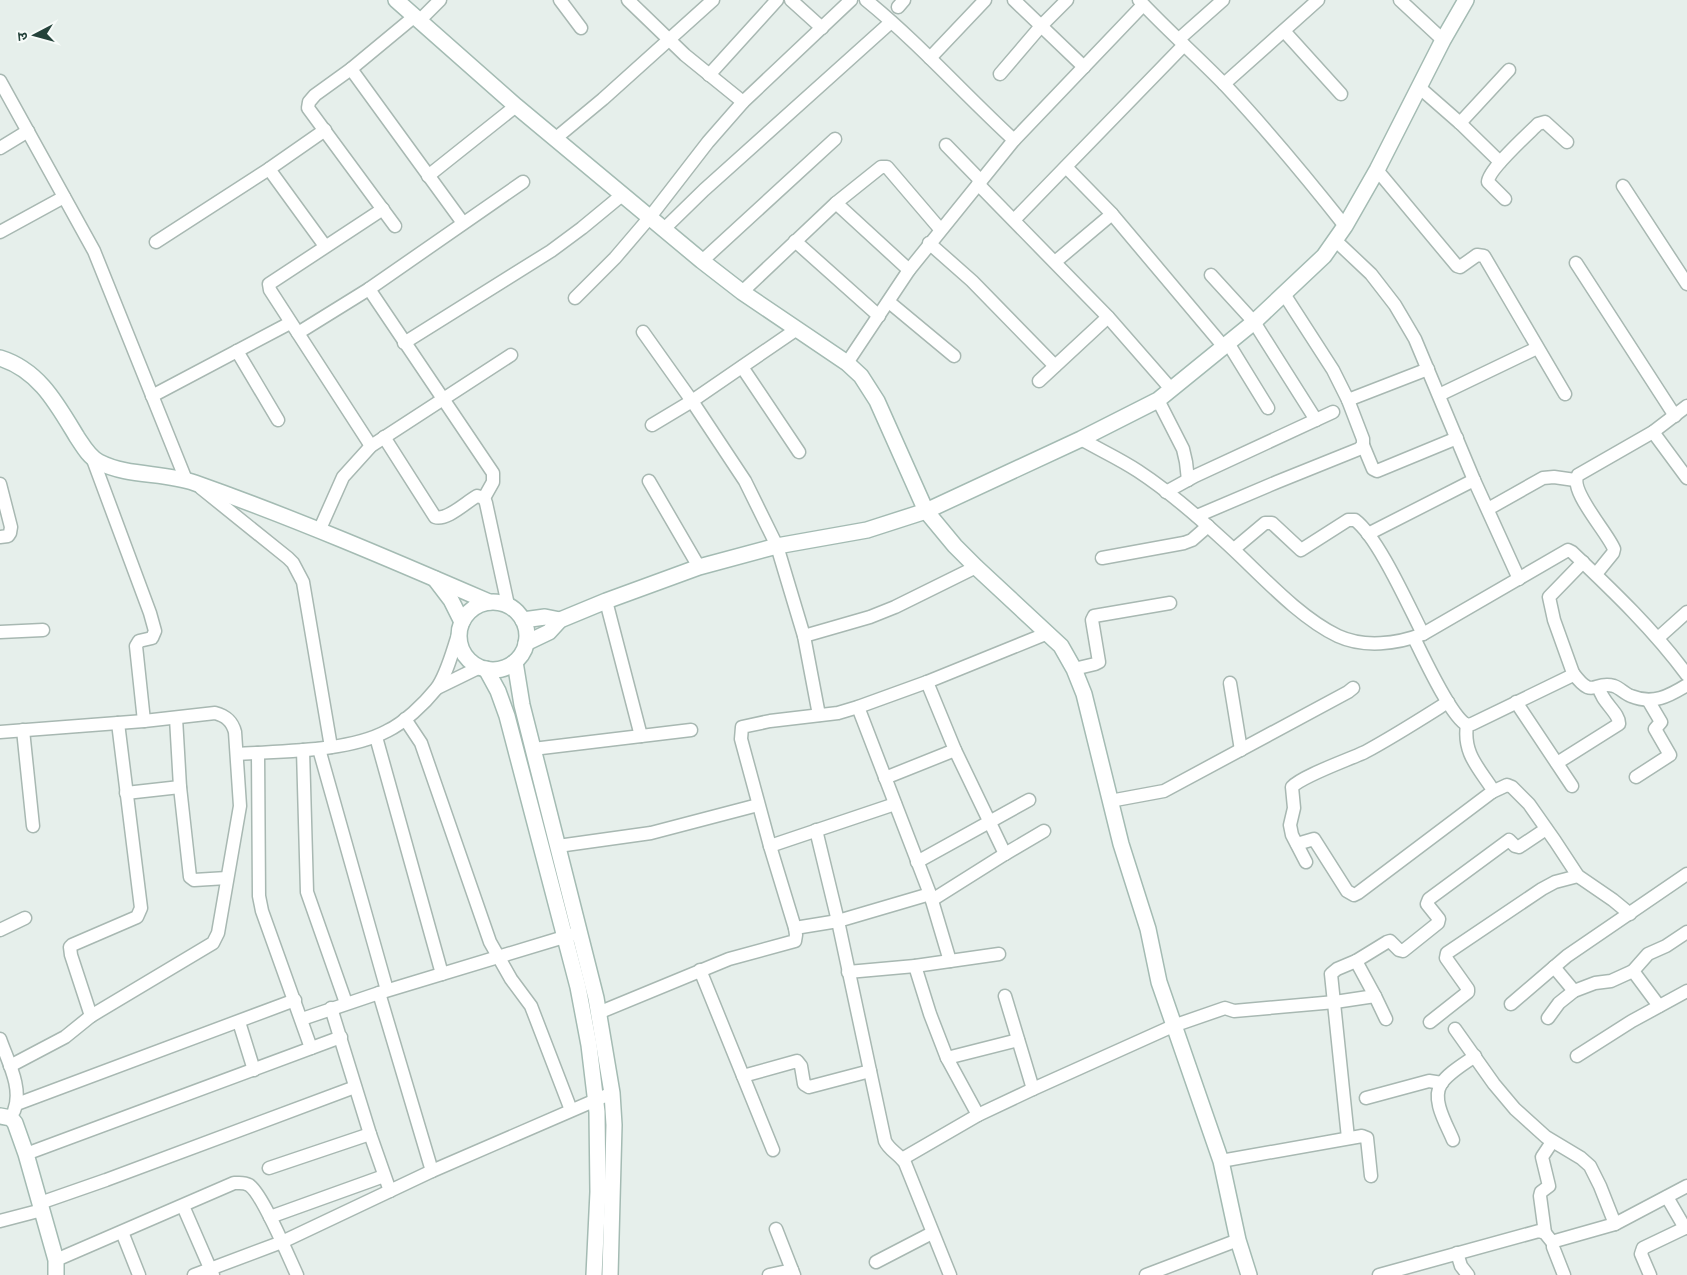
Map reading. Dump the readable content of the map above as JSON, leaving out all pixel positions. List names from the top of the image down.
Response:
{
  "north": "left"
}
